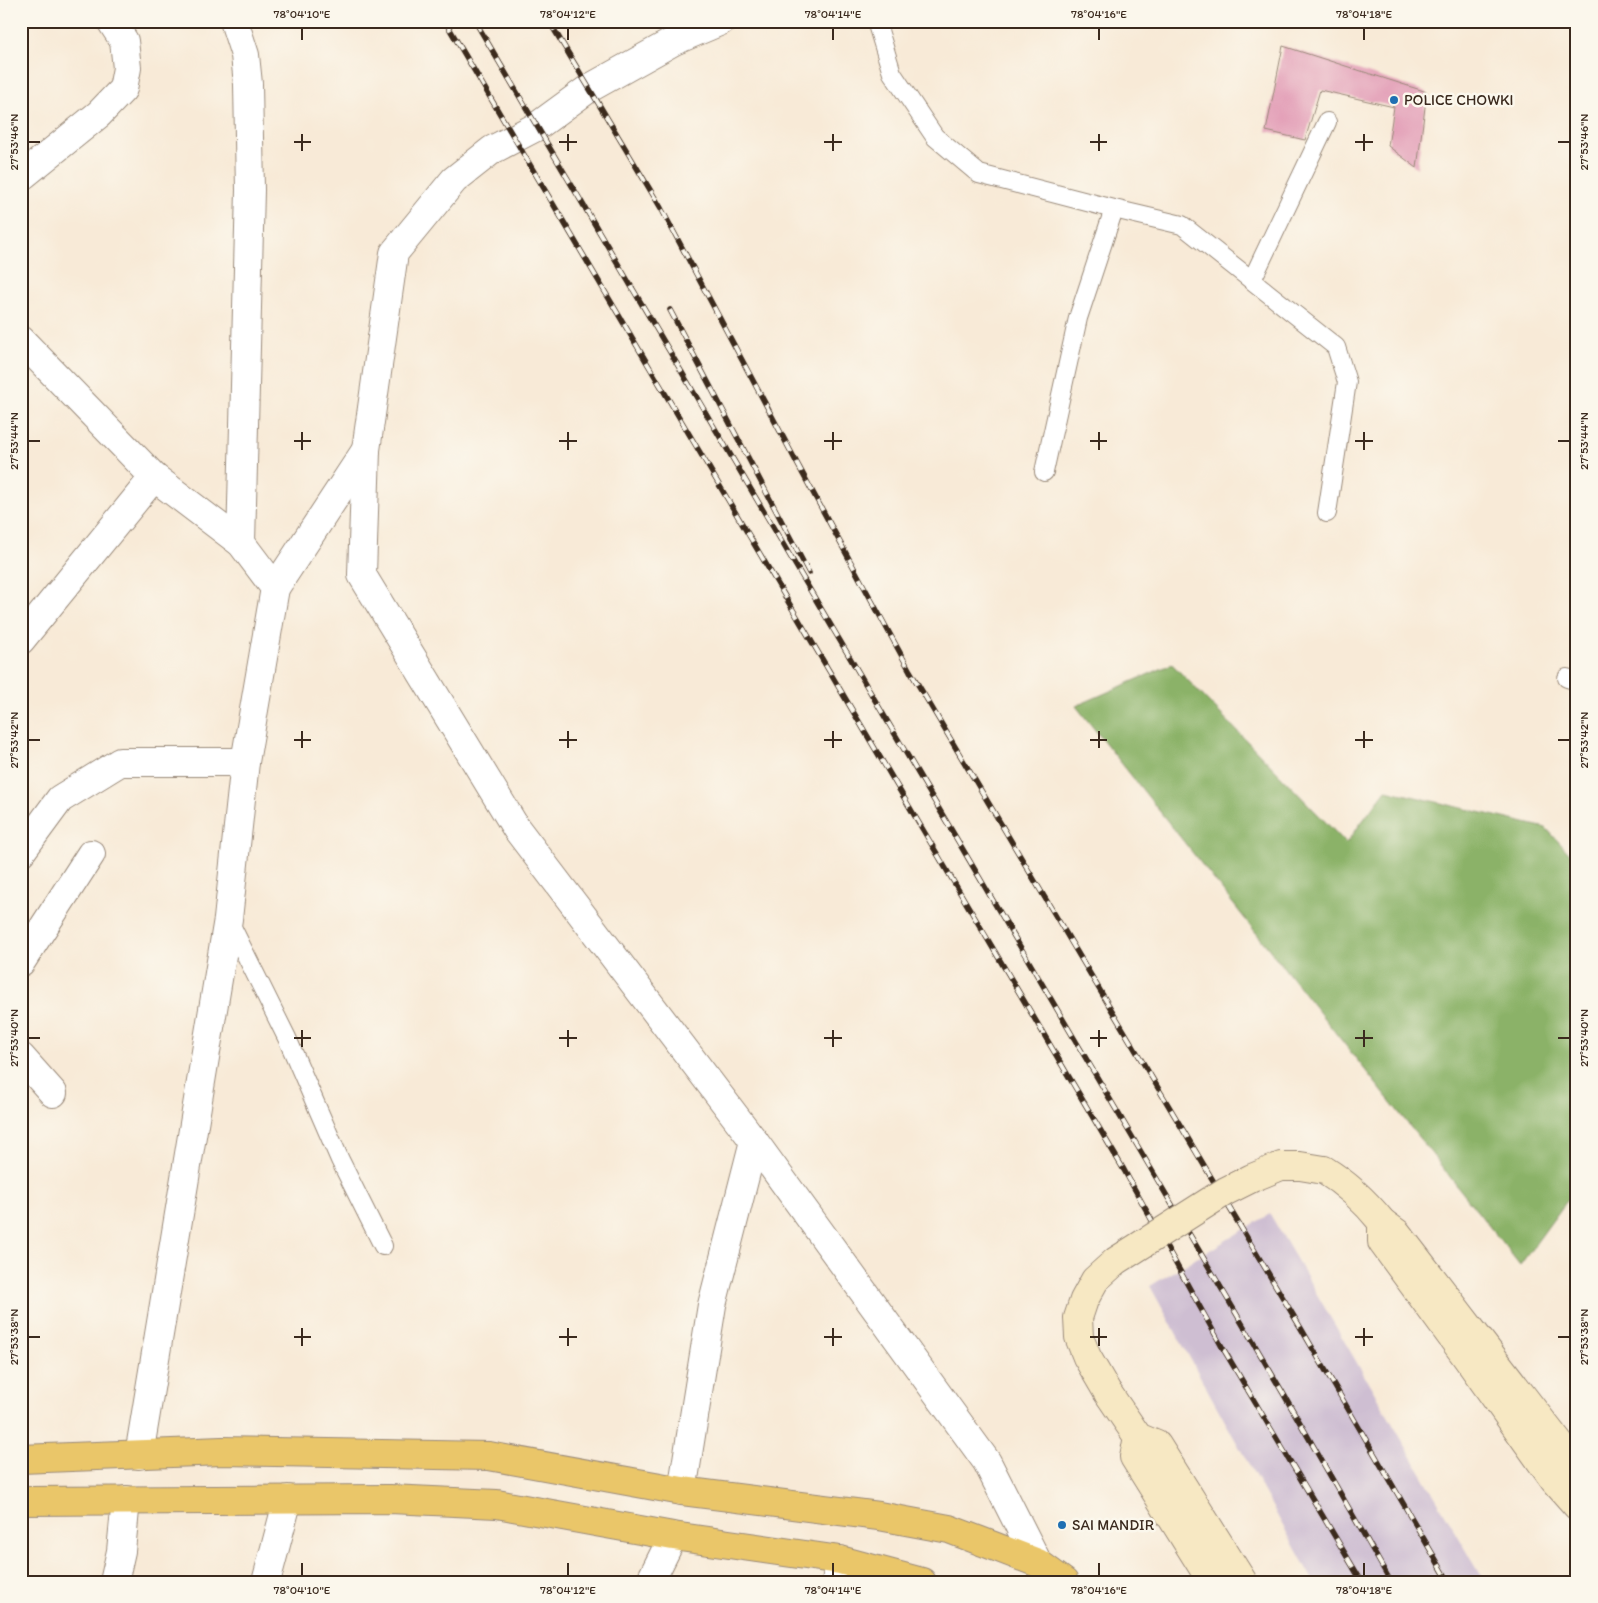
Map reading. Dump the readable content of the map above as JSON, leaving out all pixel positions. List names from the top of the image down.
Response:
{
  "places": ["POLICE CHOWKI", "SAI MANDIR"],
  "coordinates": [
    "78°04'10\"E",
    "78°04'12\"E",
    "78°04'14\"E",
    "78°04'16\"E",
    "78°04'18\"E",
    "27°53'46\"N",
    "27°53'44\"N",
    "27°53'42\"N",
    "27°53'40\"N",
    "27°53'38\"N"
  ]
}
